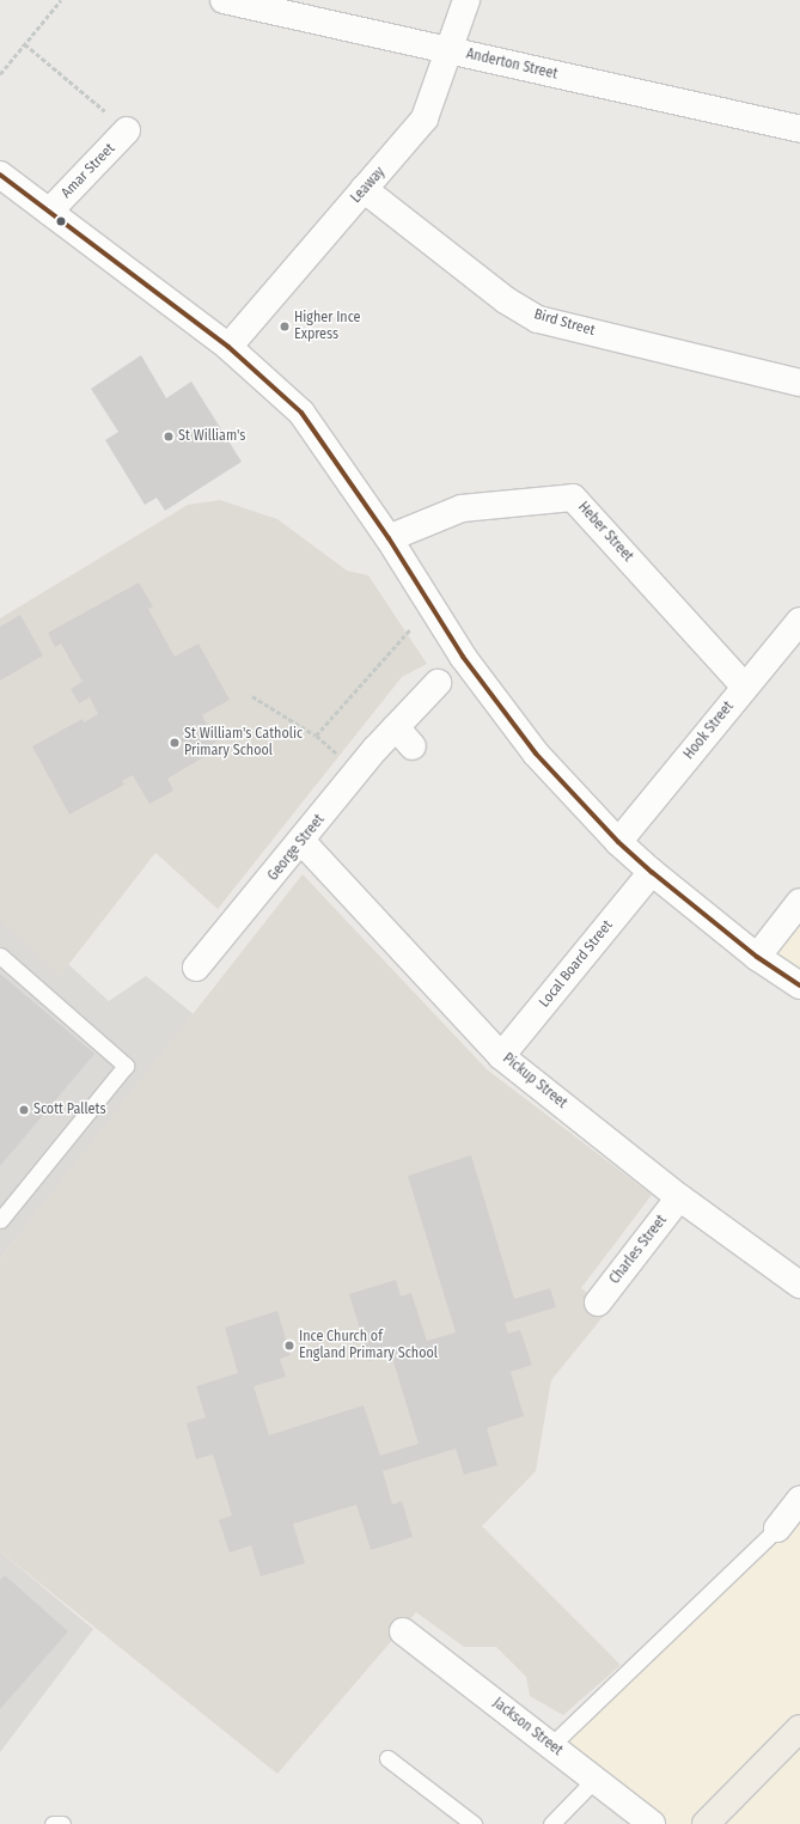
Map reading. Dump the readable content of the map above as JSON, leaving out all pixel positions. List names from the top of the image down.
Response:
{
  "streets": {
    "street": [
      "Anderton Street",
      "Amar Street",
      "Leaway",
      "Bird Street",
      "Heber Street",
      "Hook Street",
      "George Street",
      "Local Board Street",
      "Pickup Street",
      "Charles Street",
      "Jackson Street"
    ]
  },
  "crossings": [
    ["Anderton Street", "Leaway"],
    ["Leaway", "Bird Street"],
    ["Heber Street", "Hook Street"],
    ["George Street", "Pickup Street"],
    ["Local Board Street", "Pickup Street"],
    ["Pickup Street", "Charles Street"]
  ],
  "places": [
    "Higher Ince Express",
    "St William's",
    "St William's Catholic Primary School",
    "Scott Pallets",
    "Ince Church of England Primary School"
  ]
}
